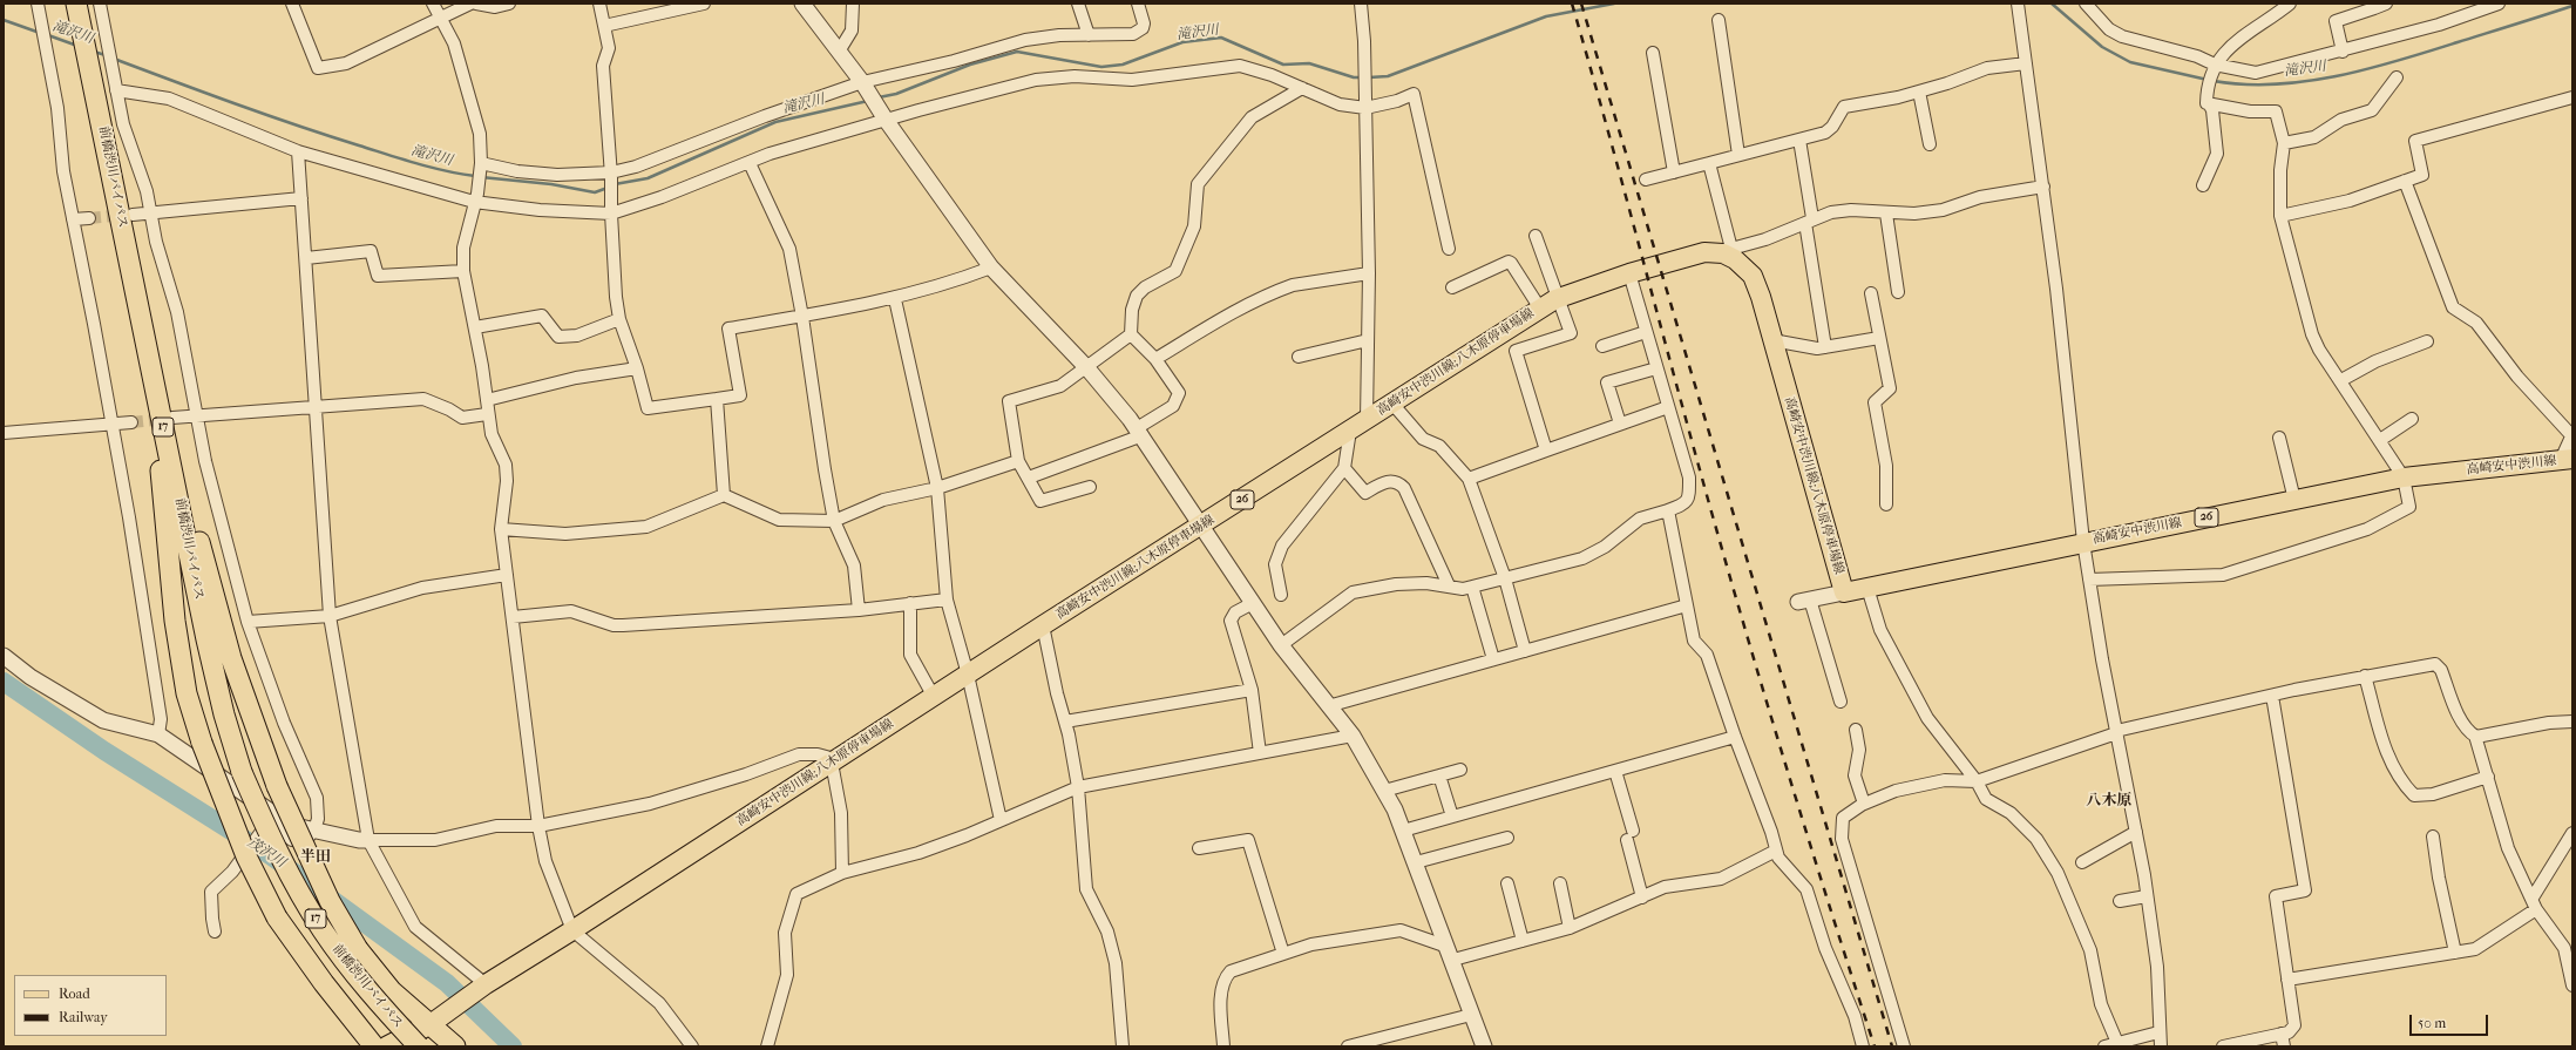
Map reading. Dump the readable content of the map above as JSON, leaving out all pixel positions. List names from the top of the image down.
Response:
{
  "streets": {
    "highway": ["前橋渋川バイパス", "17"],
    "main road": ["高崎安中渋川線;八木原停車場線", "高崎安中渋川線", "26"]
  },
  "crossings": [
    ["前橋渋川バイパス", "17"],
    ["高崎安中渋川線;八木原停車場線", "高崎安中渋川線"],
    ["高崎安中渋川線;八木原停車場線", "26"],
    ["17", "26"]
  ],
  "districts": ["八木原", "半田"],
  "water": ["滝沢川", "茂沢川"],
  "legend": ["Road", "Railway"],
  "scale_bar": "50 m"
}
